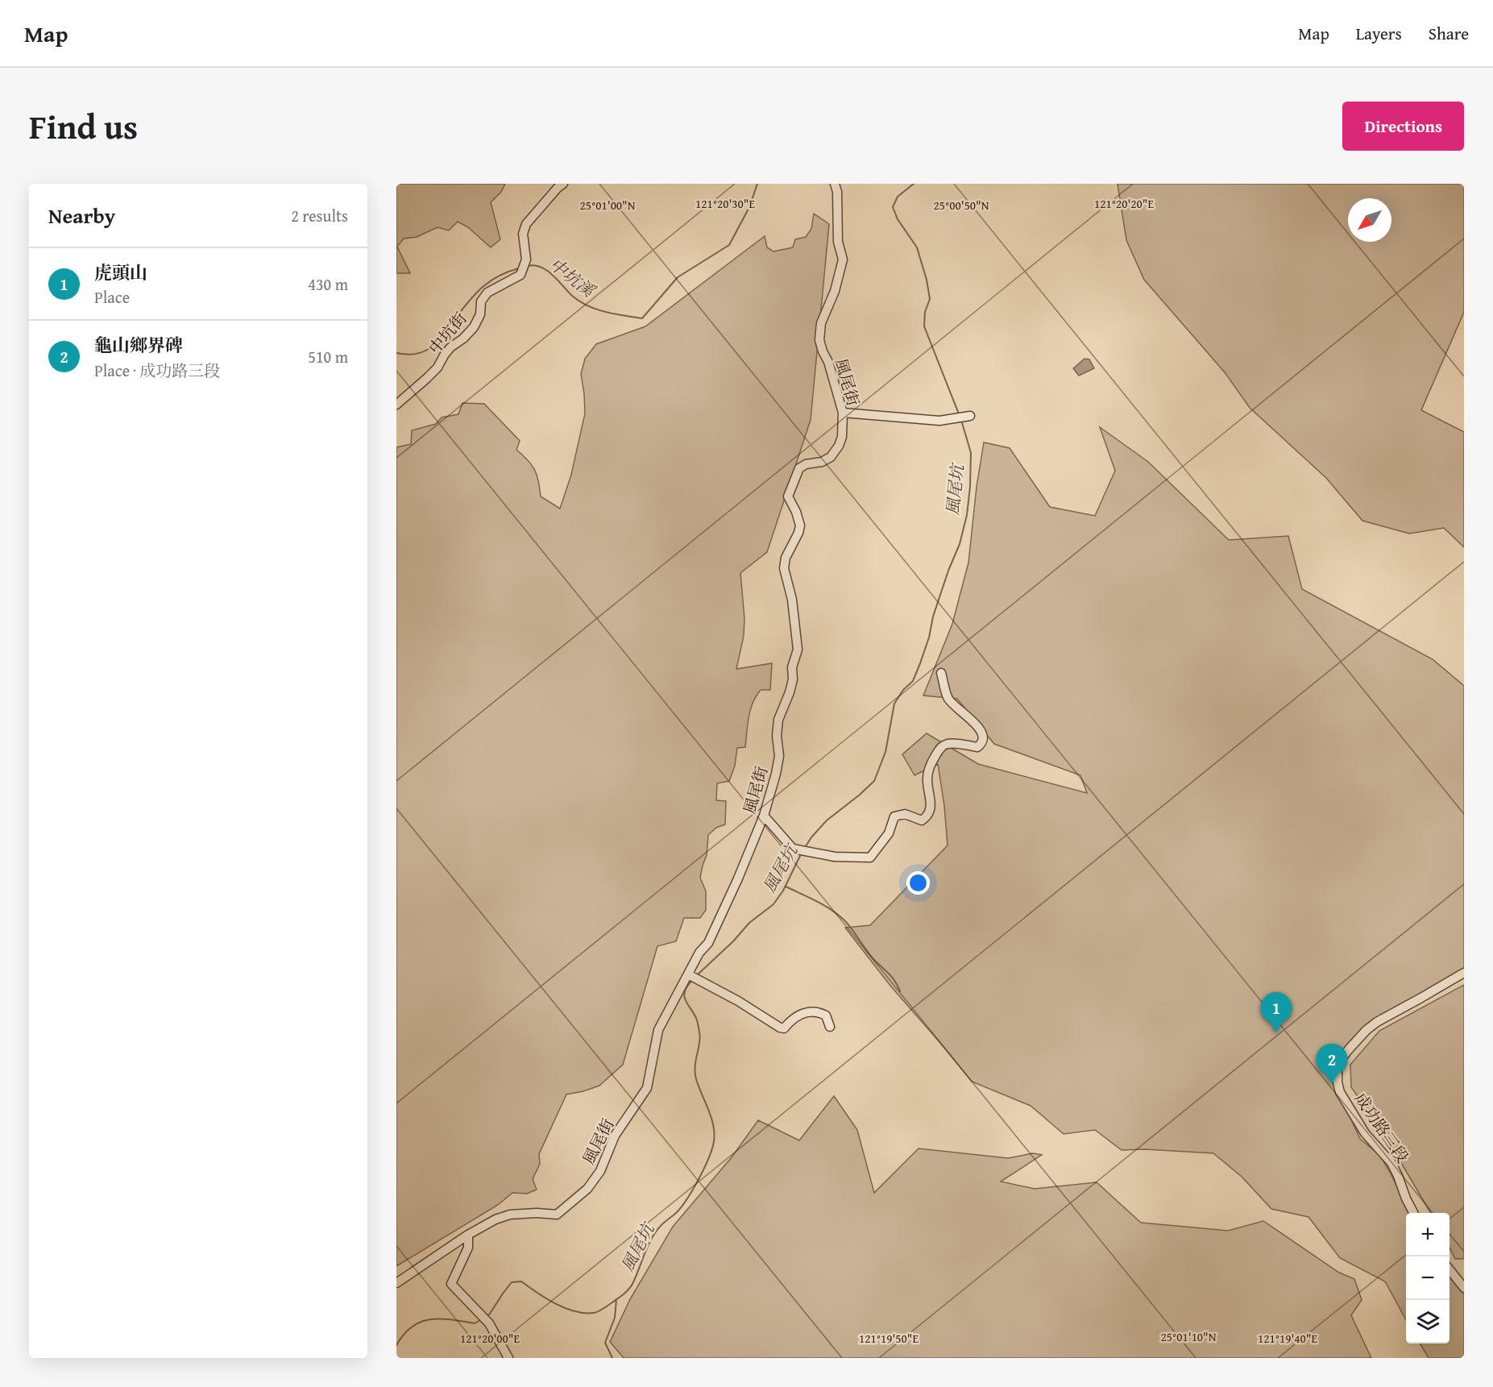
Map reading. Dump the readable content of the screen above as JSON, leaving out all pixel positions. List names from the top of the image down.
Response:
{
  "streets": {
    "street": ["中坑街", "風尾街", "成功路三段"]
  },
  "water": ["中坑溪", "風尾坑"],
  "north": "bottom left",
  "page": {
    "header": "Map",
    "nav": ["Map", "Layers", "Share"],
    "title": "Find us",
    "buttons": "Directions",
    "heading": ["Nearby", "2 results"],
    "list": [
      {
        "mark": "1",
        "name": "虎頭山",
        "note": "Place",
        "value": "430 m"
      },
      {
        "mark": "2",
        "name": "龜山鄉界碑",
        "note": "Place · 成功路三段",
        "value": "510 m"
      }
    ],
    "pins": ["1", "2"],
    "map_buttons": ["+", "−"]
  },
  "coordinates": [
    "121°20'30\"E",
    "121°20'20\"E",
    "25°01'00\"N",
    "25°00'50\"N",
    "25°01'10\"N",
    "121°20'00\"E",
    "121°19'50\"E",
    "121°19'40\"E"
  ]
}
